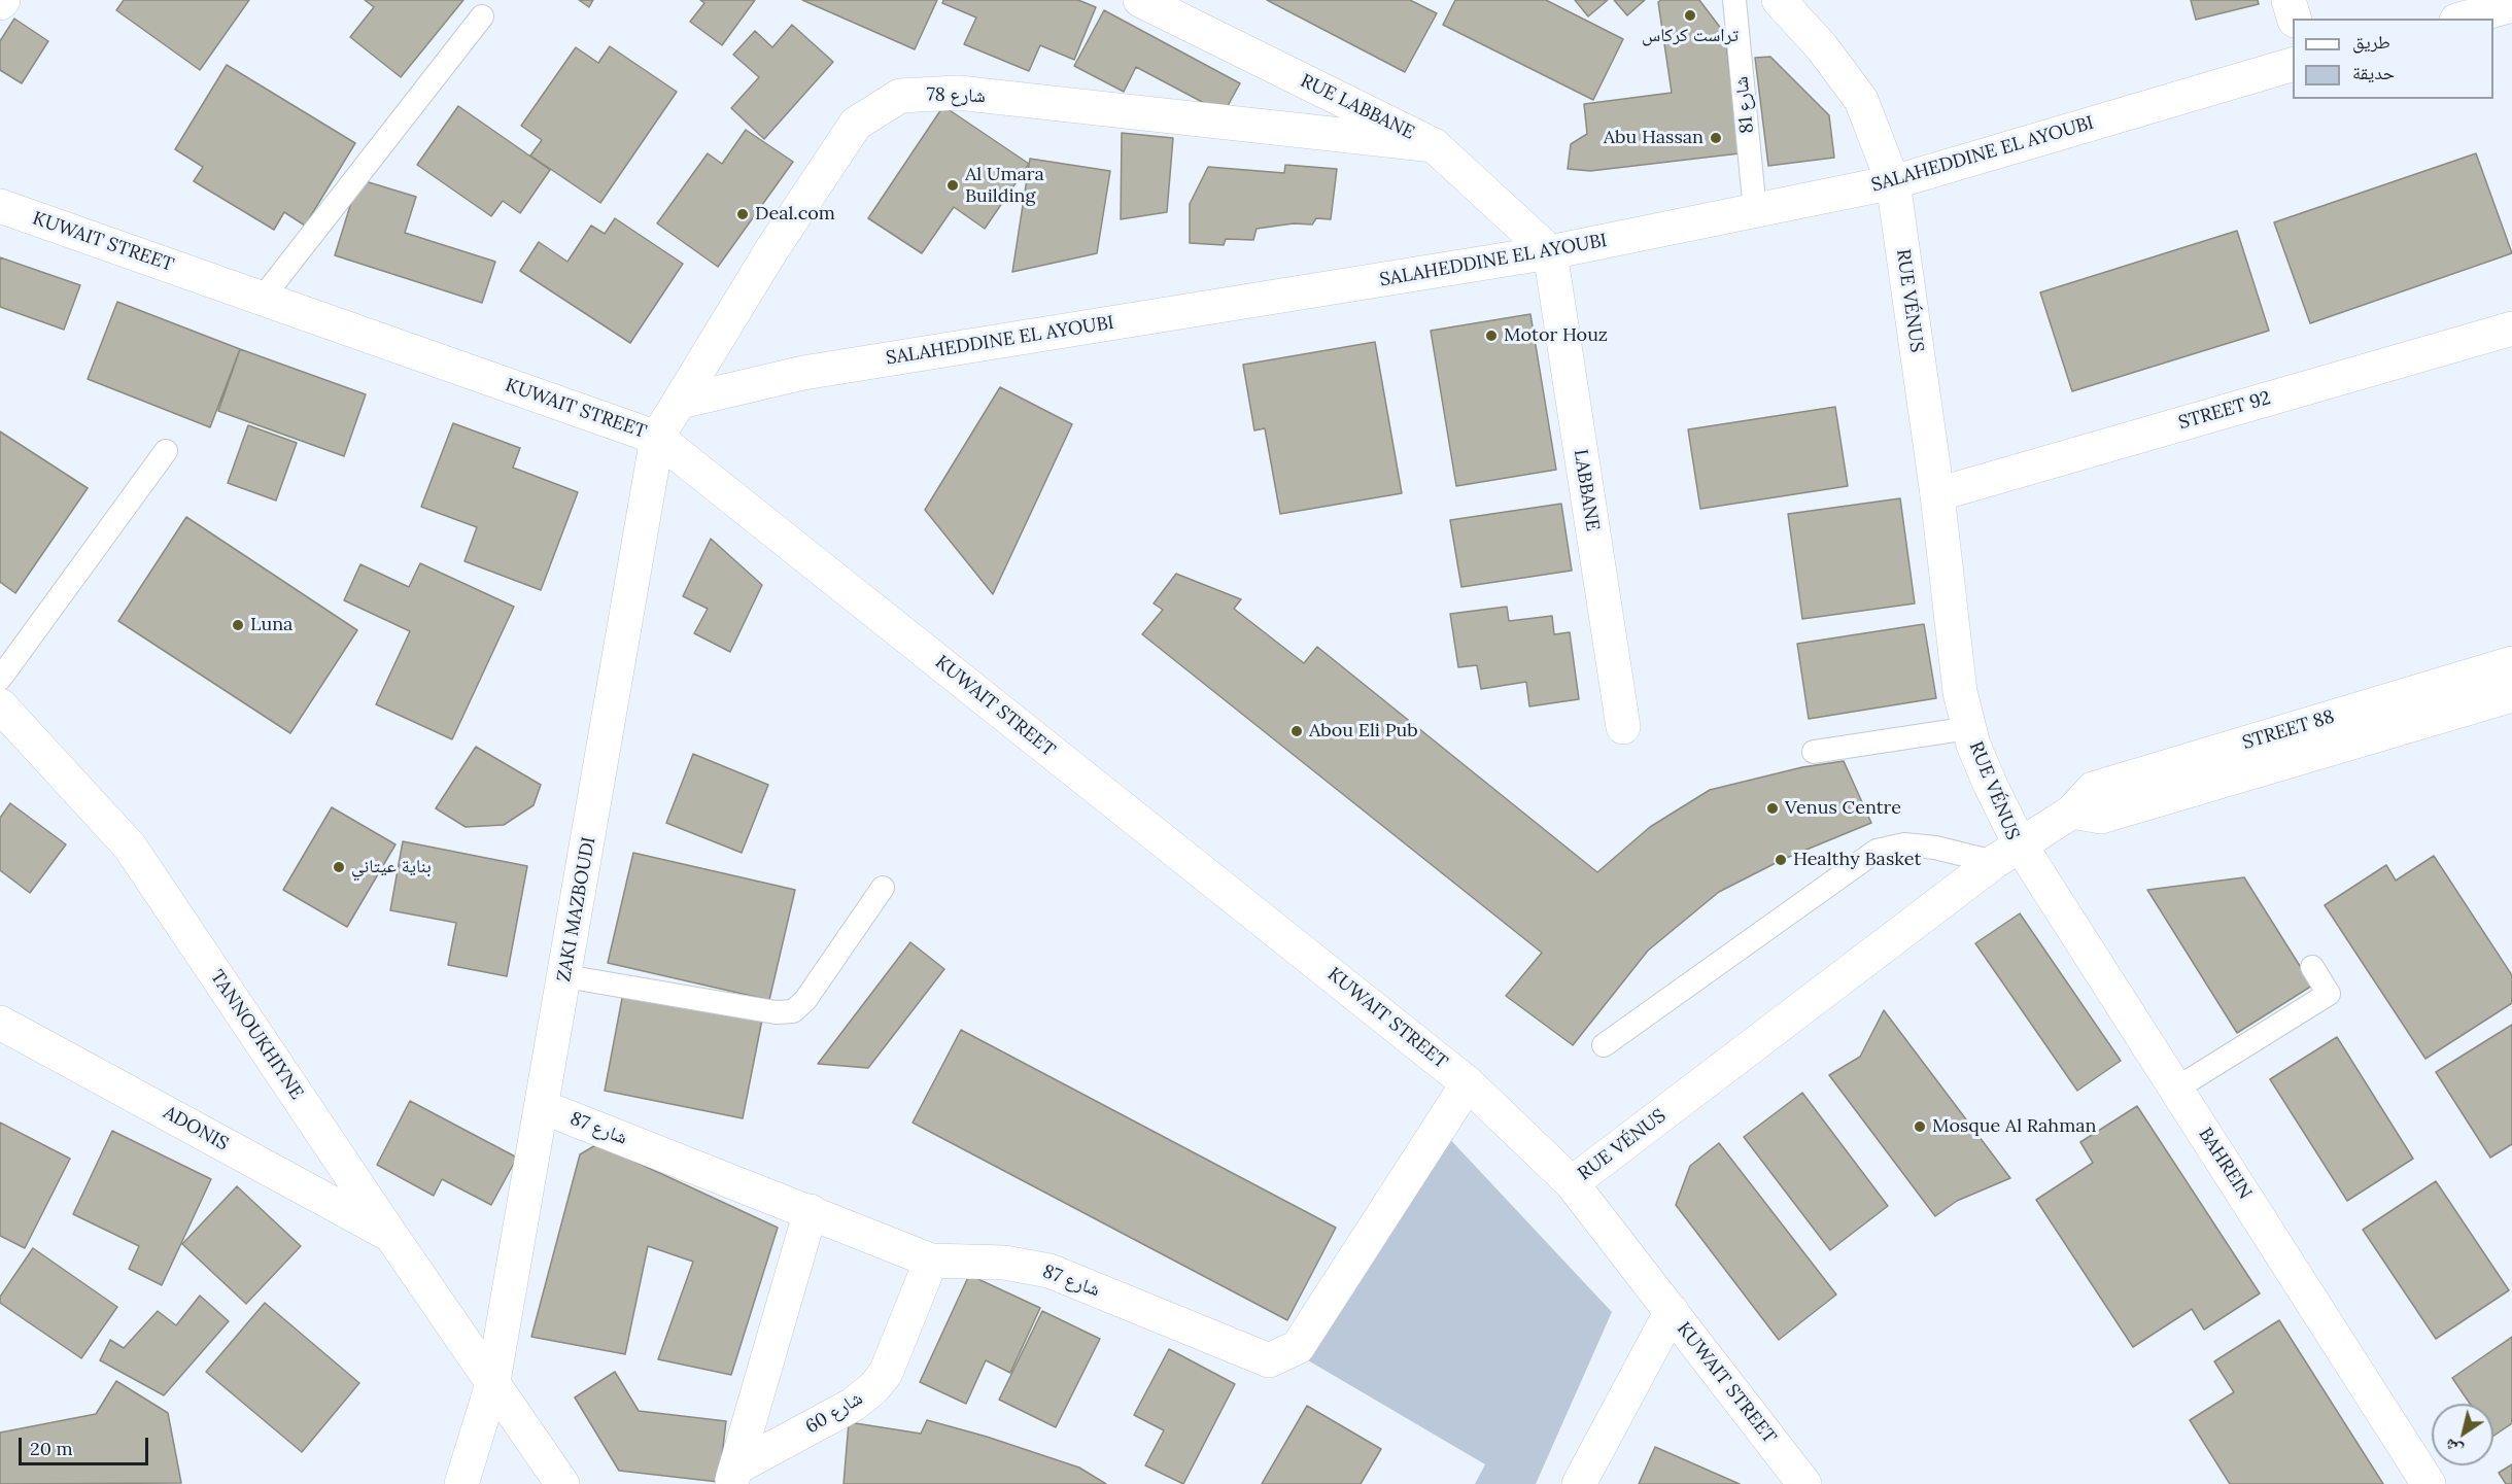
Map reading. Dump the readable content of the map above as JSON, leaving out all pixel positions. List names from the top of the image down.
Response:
{
  "streets": {
    "street": [
      "شارع 78",
      "RUE LABBANE",
      "SALAHEDDINE EL AYOUBI",
      "KUWAIT STREET",
      "RUE VÉNUS",
      "STREET 92",
      "LABBANE",
      "STREET 88",
      "ZAKI MAZBOUDI",
      "TANNOUKHIYNE",
      "ADONIS",
      "شارع 87",
      "BAHREIN",
      "شارع 60"
    ],
    "lane": ["شارع 81"]
  },
  "crossings": [
    ["شارع 78", "RUE LABBANE"],
    ["شارع 78", "SALAHEDDINE EL AYOUBI"],
    ["شارع 78", "KUWAIT STREET"],
    ["شارع 78", "ZAKI MAZBOUDI"],
    ["شارع 81", "SALAHEDDINE EL AYOUBI"],
    ["RUE LABBANE", "SALAHEDDINE EL AYOUBI"],
    ["RUE LABBANE", "LABBANE"],
    ["SALAHEDDINE EL AYOUBI", "RUE VÉNUS"],
    ["SALAHEDDINE EL AYOUBI", "LABBANE"],
    ["KUWAIT STREET", "RUE VÉNUS"],
    ["KUWAIT STREET", "ZAKI MAZBOUDI"],
    ["KUWAIT STREET", "شارع 87"],
    ["RUE VÉNUS", "STREET 92"],
    ["RUE VÉNUS", "STREET 88"],
    ["RUE VÉNUS", "BAHREIN"],
    ["STREET 88", "BAHREIN"],
    ["ZAKI MAZBOUDI", "TANNOUKHIYNE"],
    ["ZAKI MAZBOUDI", "شارع 87"],
    ["TANNOUKHIYNE", "ADONIS"],
    ["شارع 87", "شارع 60"]
  ],
  "places": [
    "تراست كركاس",
    "Abu Hassan",
    "Al Umara Building",
    "Deal.com",
    "Motor Houz",
    "Luna",
    "Abou Eli Pub",
    "Venus Centre",
    "Healthy Basket",
    "بناية عيتاني",
    "Mosque Al Rahman"
  ],
  "legend": ["طريق", "حديقة"],
  "scale_bar": "20 m",
  "north": "bottom left"
}
